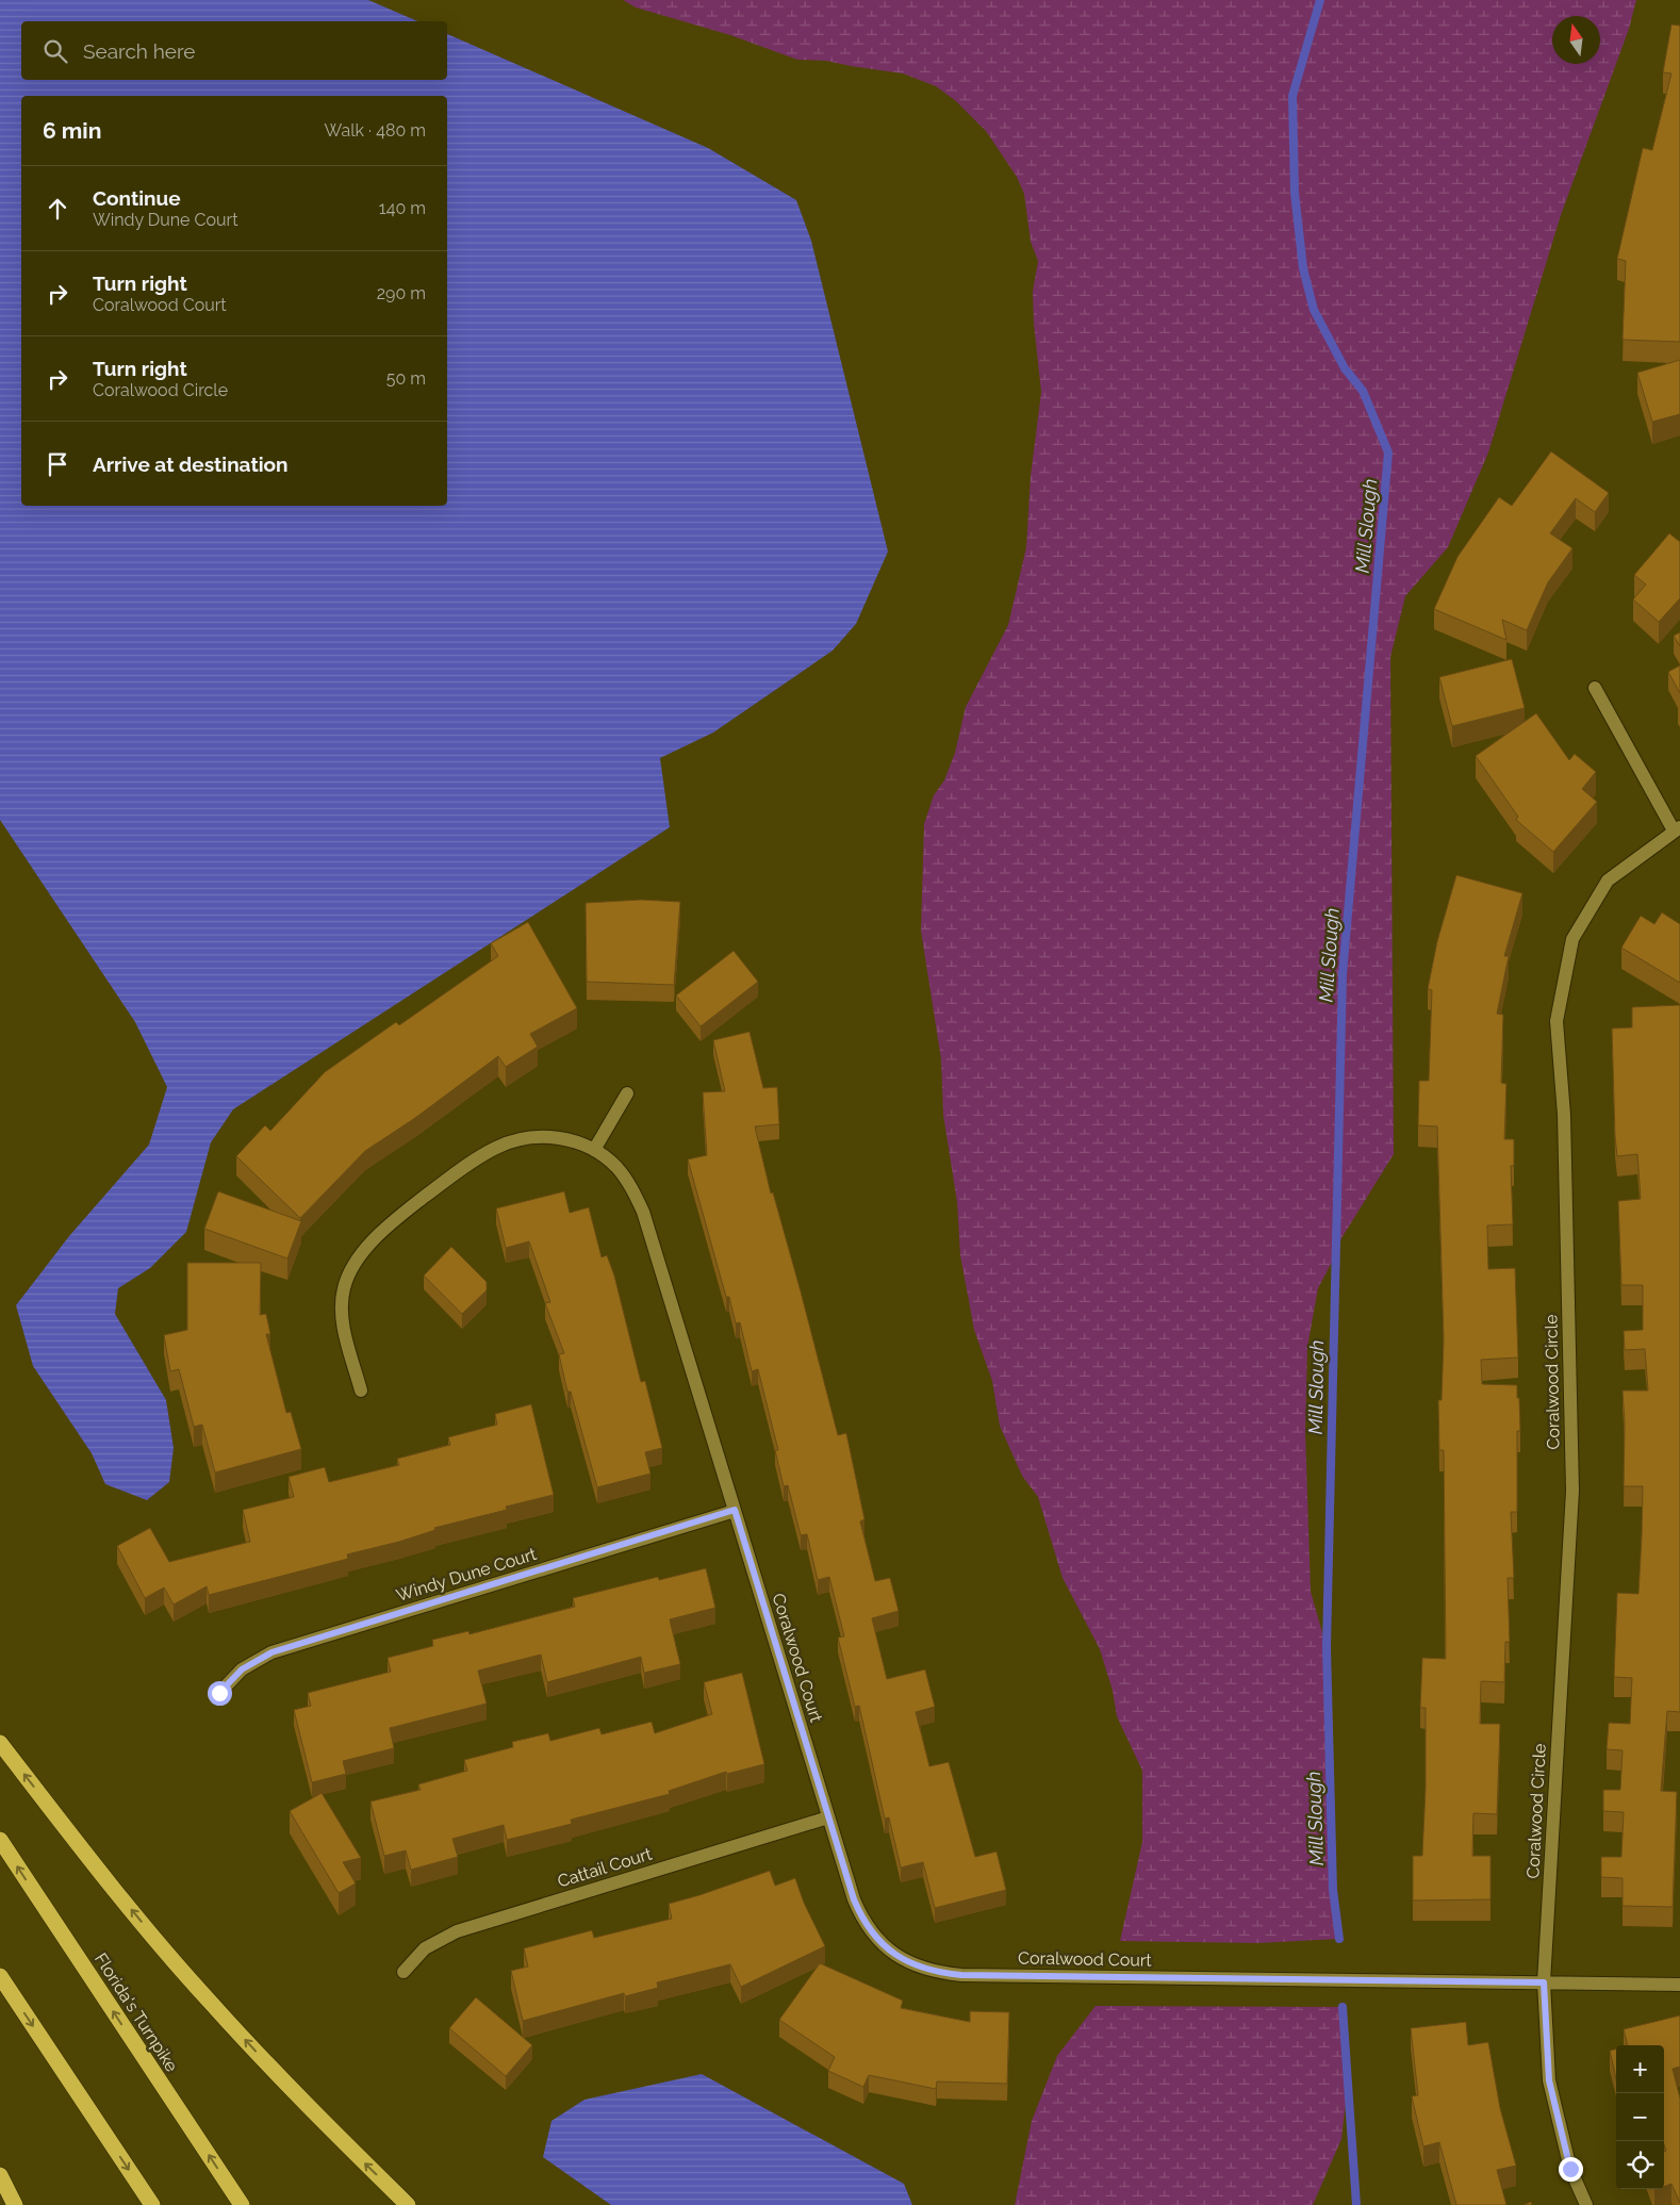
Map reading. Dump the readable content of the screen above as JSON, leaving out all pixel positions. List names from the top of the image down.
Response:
{
  "streets": {
    "highway": ["Florida's Turnpike"],
    "street": [
      "Coralwood Circle",
      "Windy Dune Court",
      "Coralwood Court",
      "Cattail Court"
    ]
  },
  "crossings": [
    ["Coralwood Circle", "Coralwood Court"],
    ["Windy Dune Court", "Coralwood Court"],
    ["Coralwood Court", "Cattail Court"]
  ],
  "water": ["Mill Slough"],
  "north": "top",
  "page": {
    "search": "Search here",
    "heading": ["6 min", "Walk · 480 m"],
    "list": [
      ["Continue", "Windy Dune Court", "140 m"],
      ["Turn right", "Coralwood Court", "290 m"],
      ["Turn right", "Coralwood Circle", "50 m"],
      "Arrive at destination"
    ],
    "map_buttons": ["+", "−"]
  }
}
